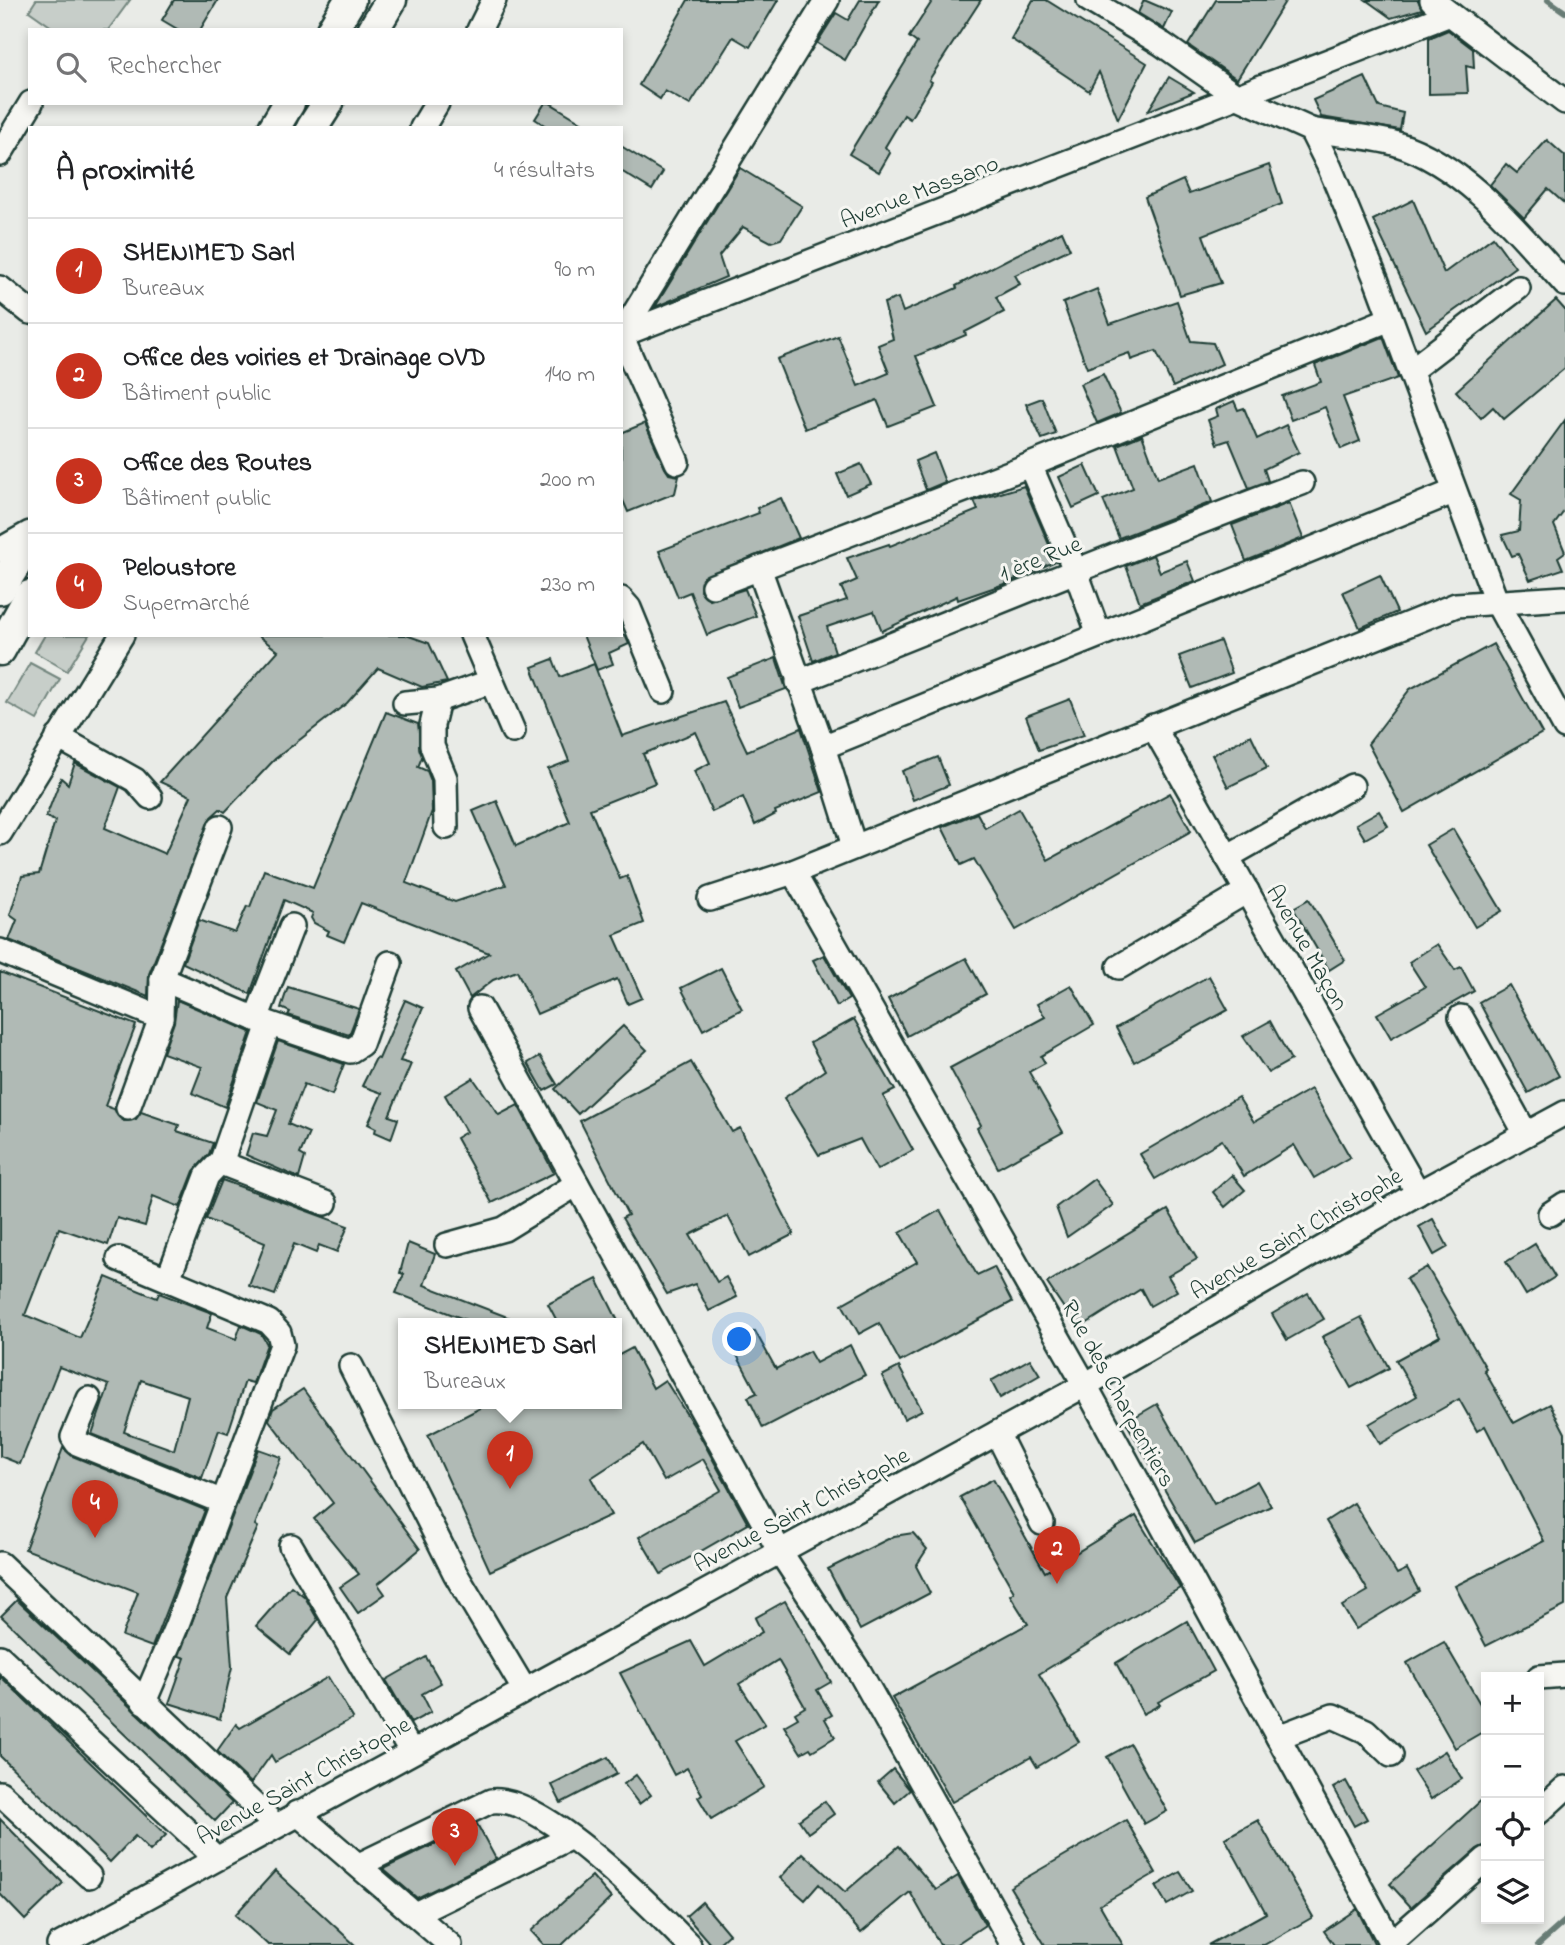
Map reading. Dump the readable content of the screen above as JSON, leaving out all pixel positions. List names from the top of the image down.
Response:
{
  "streets": {
    "street": [
      "Avenue Massano",
      "1 ère Rue",
      "Avenue Maçon",
      "Avenue Saint Christophe",
      "Rue des Charpentiers"
    ]
  },
  "crossings": [
    ["Avenue Maçon", "Avenue Saint Christophe"],
    ["Avenue Saint Christophe", "Rue des Charpentiers"]
  ],
  "page": {
    "search": "Rechercher",
    "heading": ["À proximité", "4 résultats"],
    "list": [
      {
        "mark": "1",
        "name": "SHENIMED Sarl",
        "note": "Bureaux",
        "value": "90 m"
      },
      {
        "mark": "2",
        "name": "Office des voiries et Drainage OVD",
        "note": "Bâtiment public",
        "value": "140 m"
      },
      {
        "mark": "3",
        "name": "Office des Routes",
        "note": "Bâtiment public",
        "value": "200 m"
      },
      {
        "mark": "4",
        "name": "Peloustore",
        "note": "Supermarché",
        "value": "230 m"
      }
    ],
    "popup": ["SHENIMED Sarl", "Bureaux"],
    "pins": [
      "1",
      "4",
      "2",
      "3"
    ],
    "map_buttons": ["+", "−"]
  }
}
